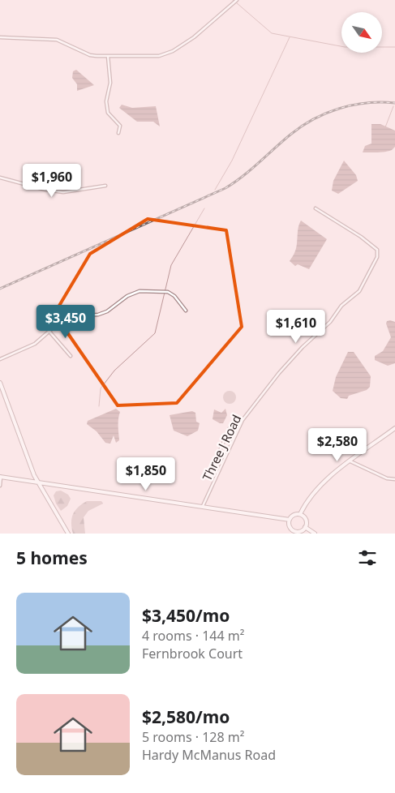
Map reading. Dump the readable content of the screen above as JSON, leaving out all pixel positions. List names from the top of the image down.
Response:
{
  "streets": {
    "street": ["Three J Road"]
  },
  "north": "bottom right",
  "page": {
    "price": [
      "$1,960",
      "$3,450",
      "$1,610",
      "$2,580",
      "$1,850"
    ],
    "heading": "5 homes",
    "list": [
      {
        "name": "$3,450/mo",
        "note": "4 rooms · 144 m² · Fernbrook Court"
      },
      {
        "name": "$2,580/mo",
        "note": "5 rooms · 128 m² · Hardy McManus Road"
      }
    ]
  }
}
